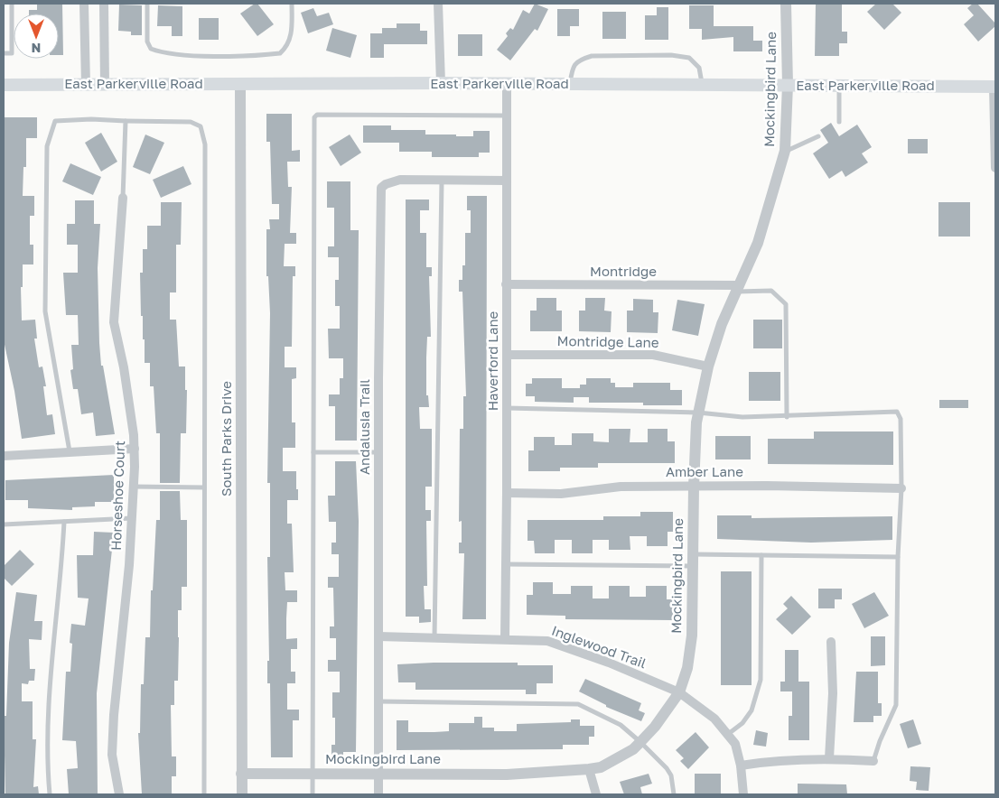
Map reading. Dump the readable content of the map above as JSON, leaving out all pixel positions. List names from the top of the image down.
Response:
{
  "streets": {
    "main road": ["East Parkerville Road"],
    "street": [
      "Mockingbird Lane",
      "Montridge",
      "Montridge Lane",
      "Haverford Lane",
      "Andalusia Trail",
      "South Parks Drive",
      "Amber Lane",
      "Horseshoe Court",
      "Inglewood Trail"
    ]
  },
  "crossings": [
    ["East Parkerville Road", "Mockingbird Lane"],
    ["East Parkerville Road", "Haverford Lane"],
    ["East Parkerville Road", "South Parks Drive"],
    ["Mockingbird Lane", "Montridge"],
    ["Mockingbird Lane", "Montridge Lane"],
    ["Mockingbird Lane", "Andalusia Trail"],
    ["Mockingbird Lane", "South Parks Drive"],
    ["Mockingbird Lane", "Amber Lane"],
    ["Mockingbird Lane", "Inglewood Trail"],
    ["Montridge", "Haverford Lane"],
    ["Montridge Lane", "Haverford Lane"],
    ["Haverford Lane", "Andalusia Trail"],
    ["Haverford Lane", "Amber Lane"],
    ["Haverford Lane", "Inglewood Trail"],
    ["Andalusia Trail", "Inglewood Trail"]
  ],
  "north": "bottom"
}
